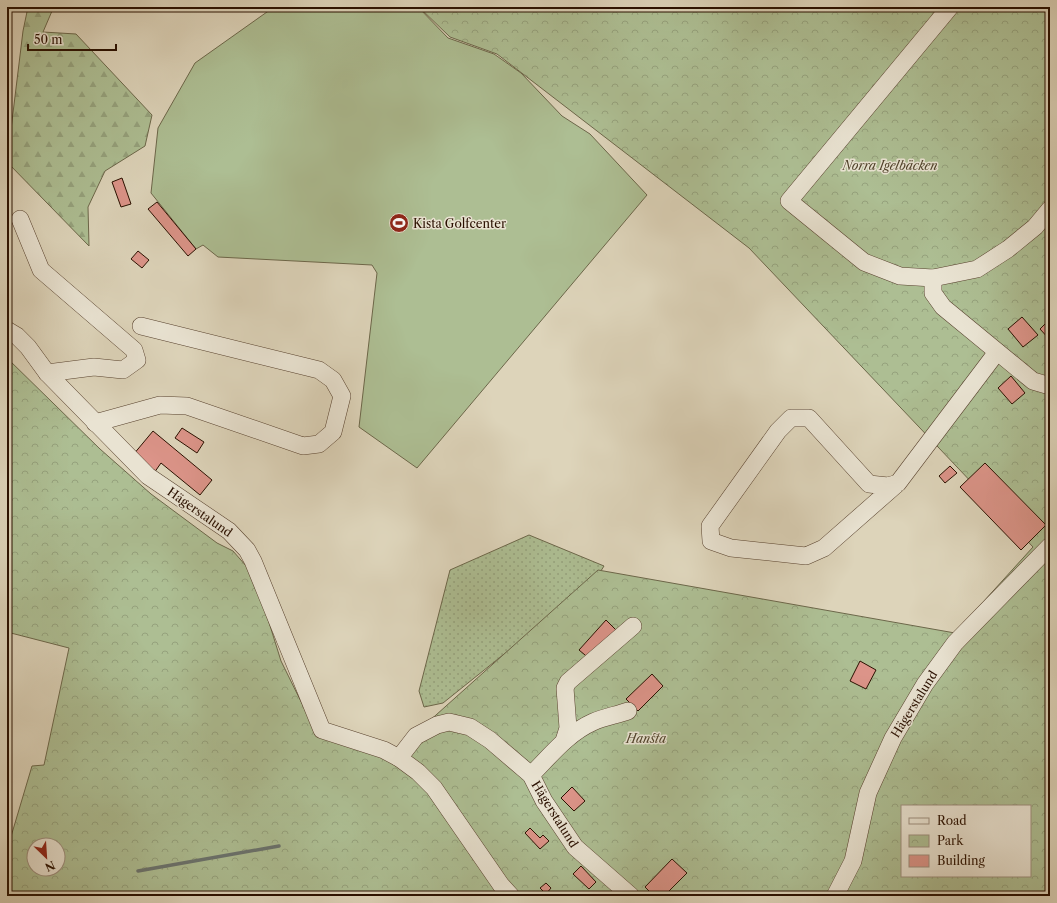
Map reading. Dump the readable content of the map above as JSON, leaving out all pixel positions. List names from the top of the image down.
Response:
{
  "streets": {
    "street": ["Hägerstalund"]
  },
  "parks": ["Norra Igelbäcken", "Hansta"],
  "places": {
    "sports": ["Kista Golfcenter"]
  },
  "legend": ["Road", "Park", "Building"],
  "scale_bar": "50 m",
  "north": "bottom right"
}
